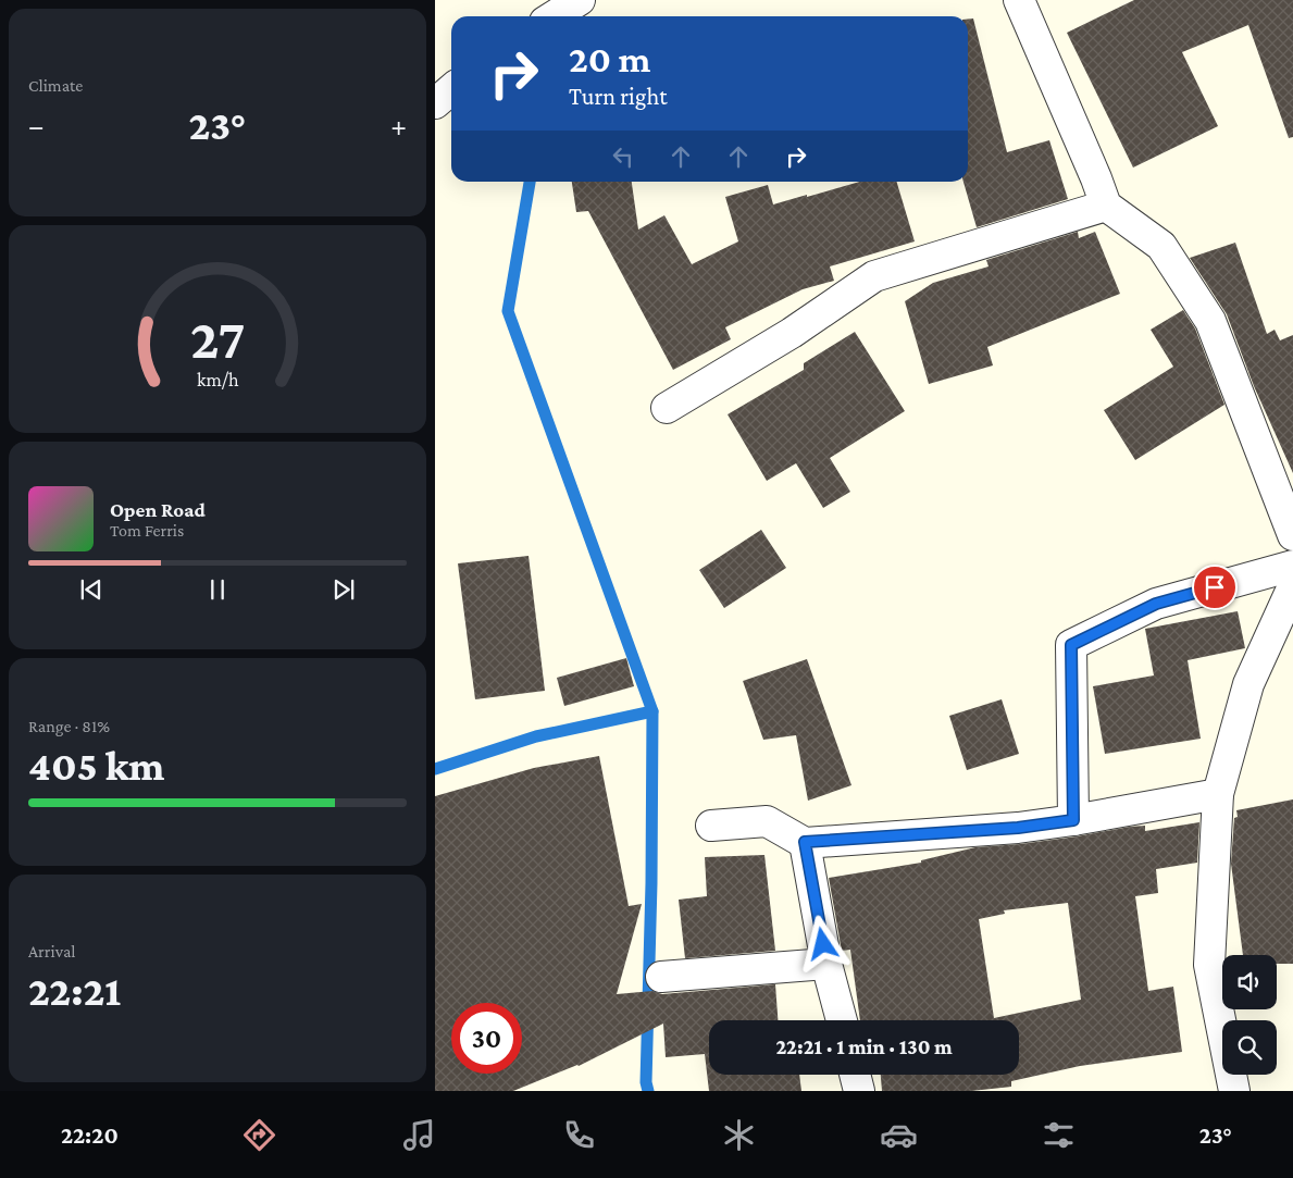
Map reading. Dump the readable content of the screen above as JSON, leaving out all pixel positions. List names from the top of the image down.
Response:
{
  "page": {
    "tile": [
      "Climate",
      ["Range · 81%", "405 km"],
      ["Arrival", "22:21"]
    ],
    "turn": ["20 m", "Turn right"],
    "heat": ["−", "23°", "+"],
    "song": ["Open Road", "Tom Ferris"],
    "limit": "30",
    "trip": "22:21 · 1 min · 130 m",
    "tabs": ["22:20", "23°"],
    "gauge": ["27", "km/h"]
  }
}
